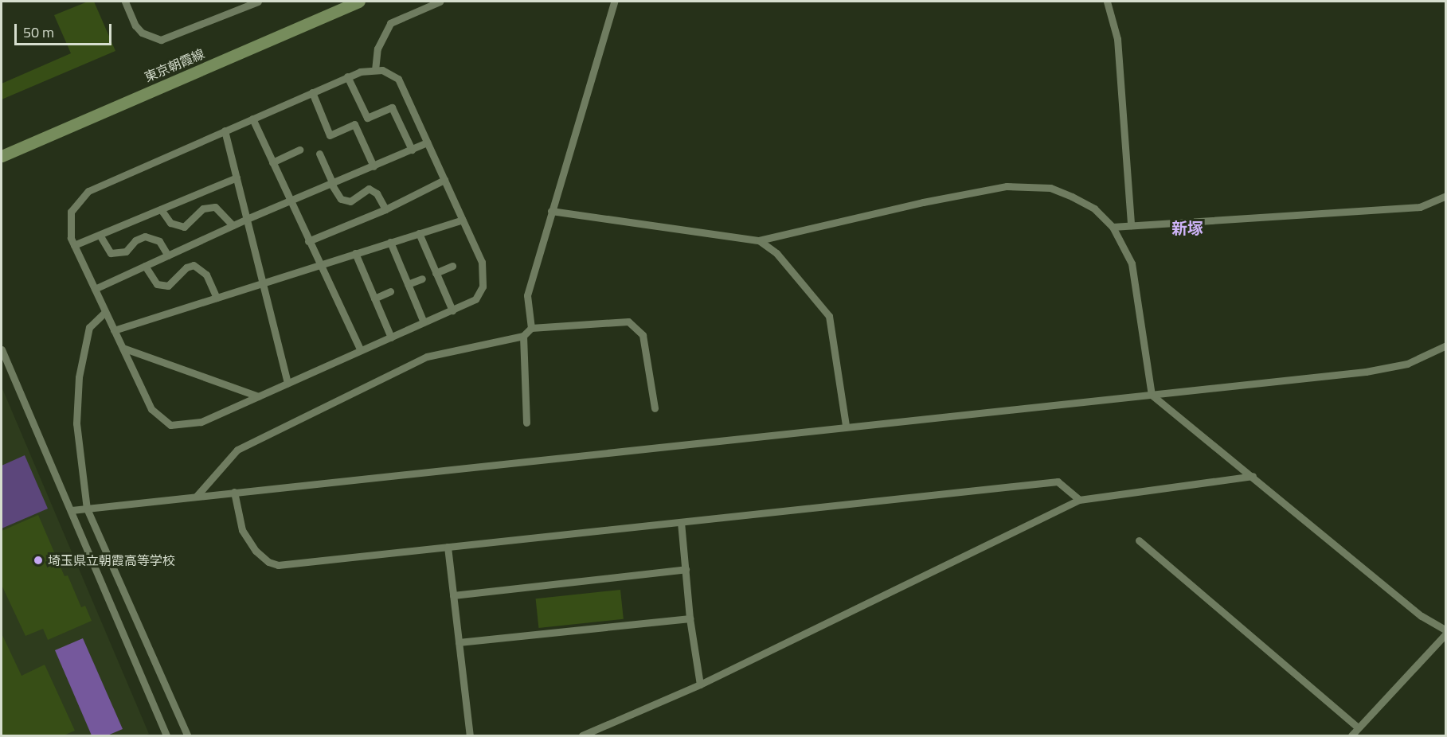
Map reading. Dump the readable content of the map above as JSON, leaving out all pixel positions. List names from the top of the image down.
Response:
{
  "streets": {
    "main road": ["東京朝霞線"]
  },
  "districts": ["新塚"],
  "places": ["埼玉県立朝霞高等学校"],
  "scale_bar": "50 m"
}
